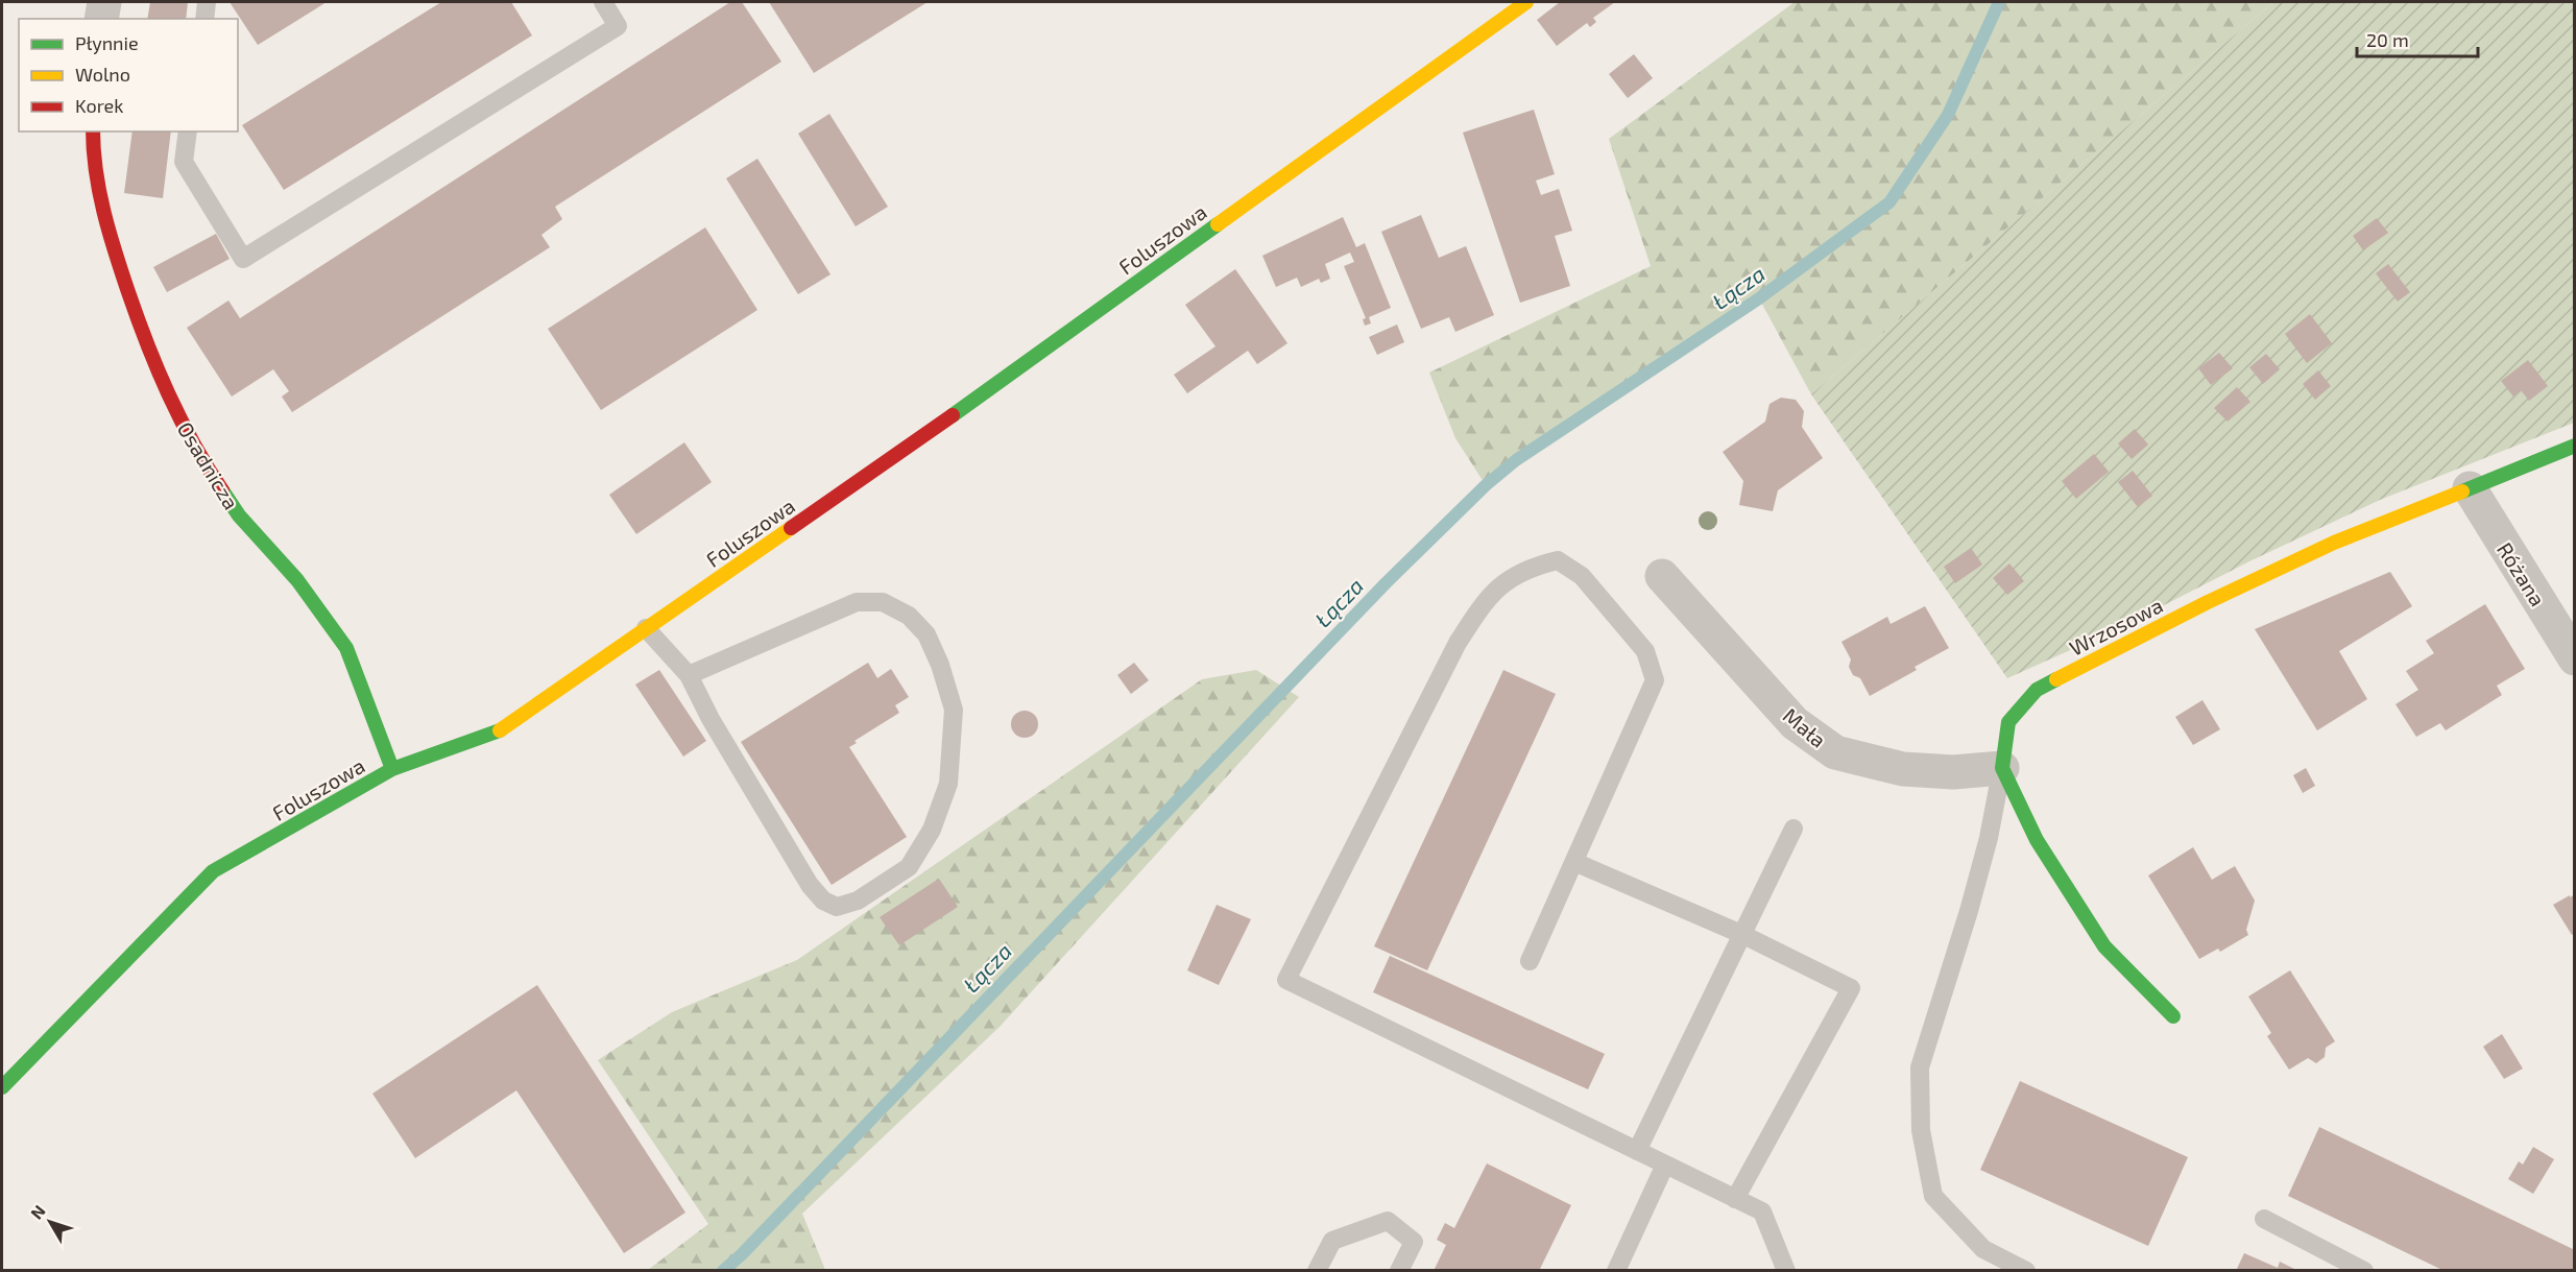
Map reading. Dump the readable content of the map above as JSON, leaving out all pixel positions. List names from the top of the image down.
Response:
{
  "streets": {
    "street": [
      "Foluszowa",
      "Osadnicza",
      "Różana",
      "Wrzosowa",
      "Mała"
    ]
  },
  "crossings": [
    ["Foluszowa", "Osadnicza"],
    ["Różana", "Wrzosowa"],
    ["Wrzosowa", "Mała"]
  ],
  "water": ["Łącza"],
  "legend": ["Płynnie", "Wolno", "Korek"],
  "scale_bar": "20 m",
  "north": "top left"
}
